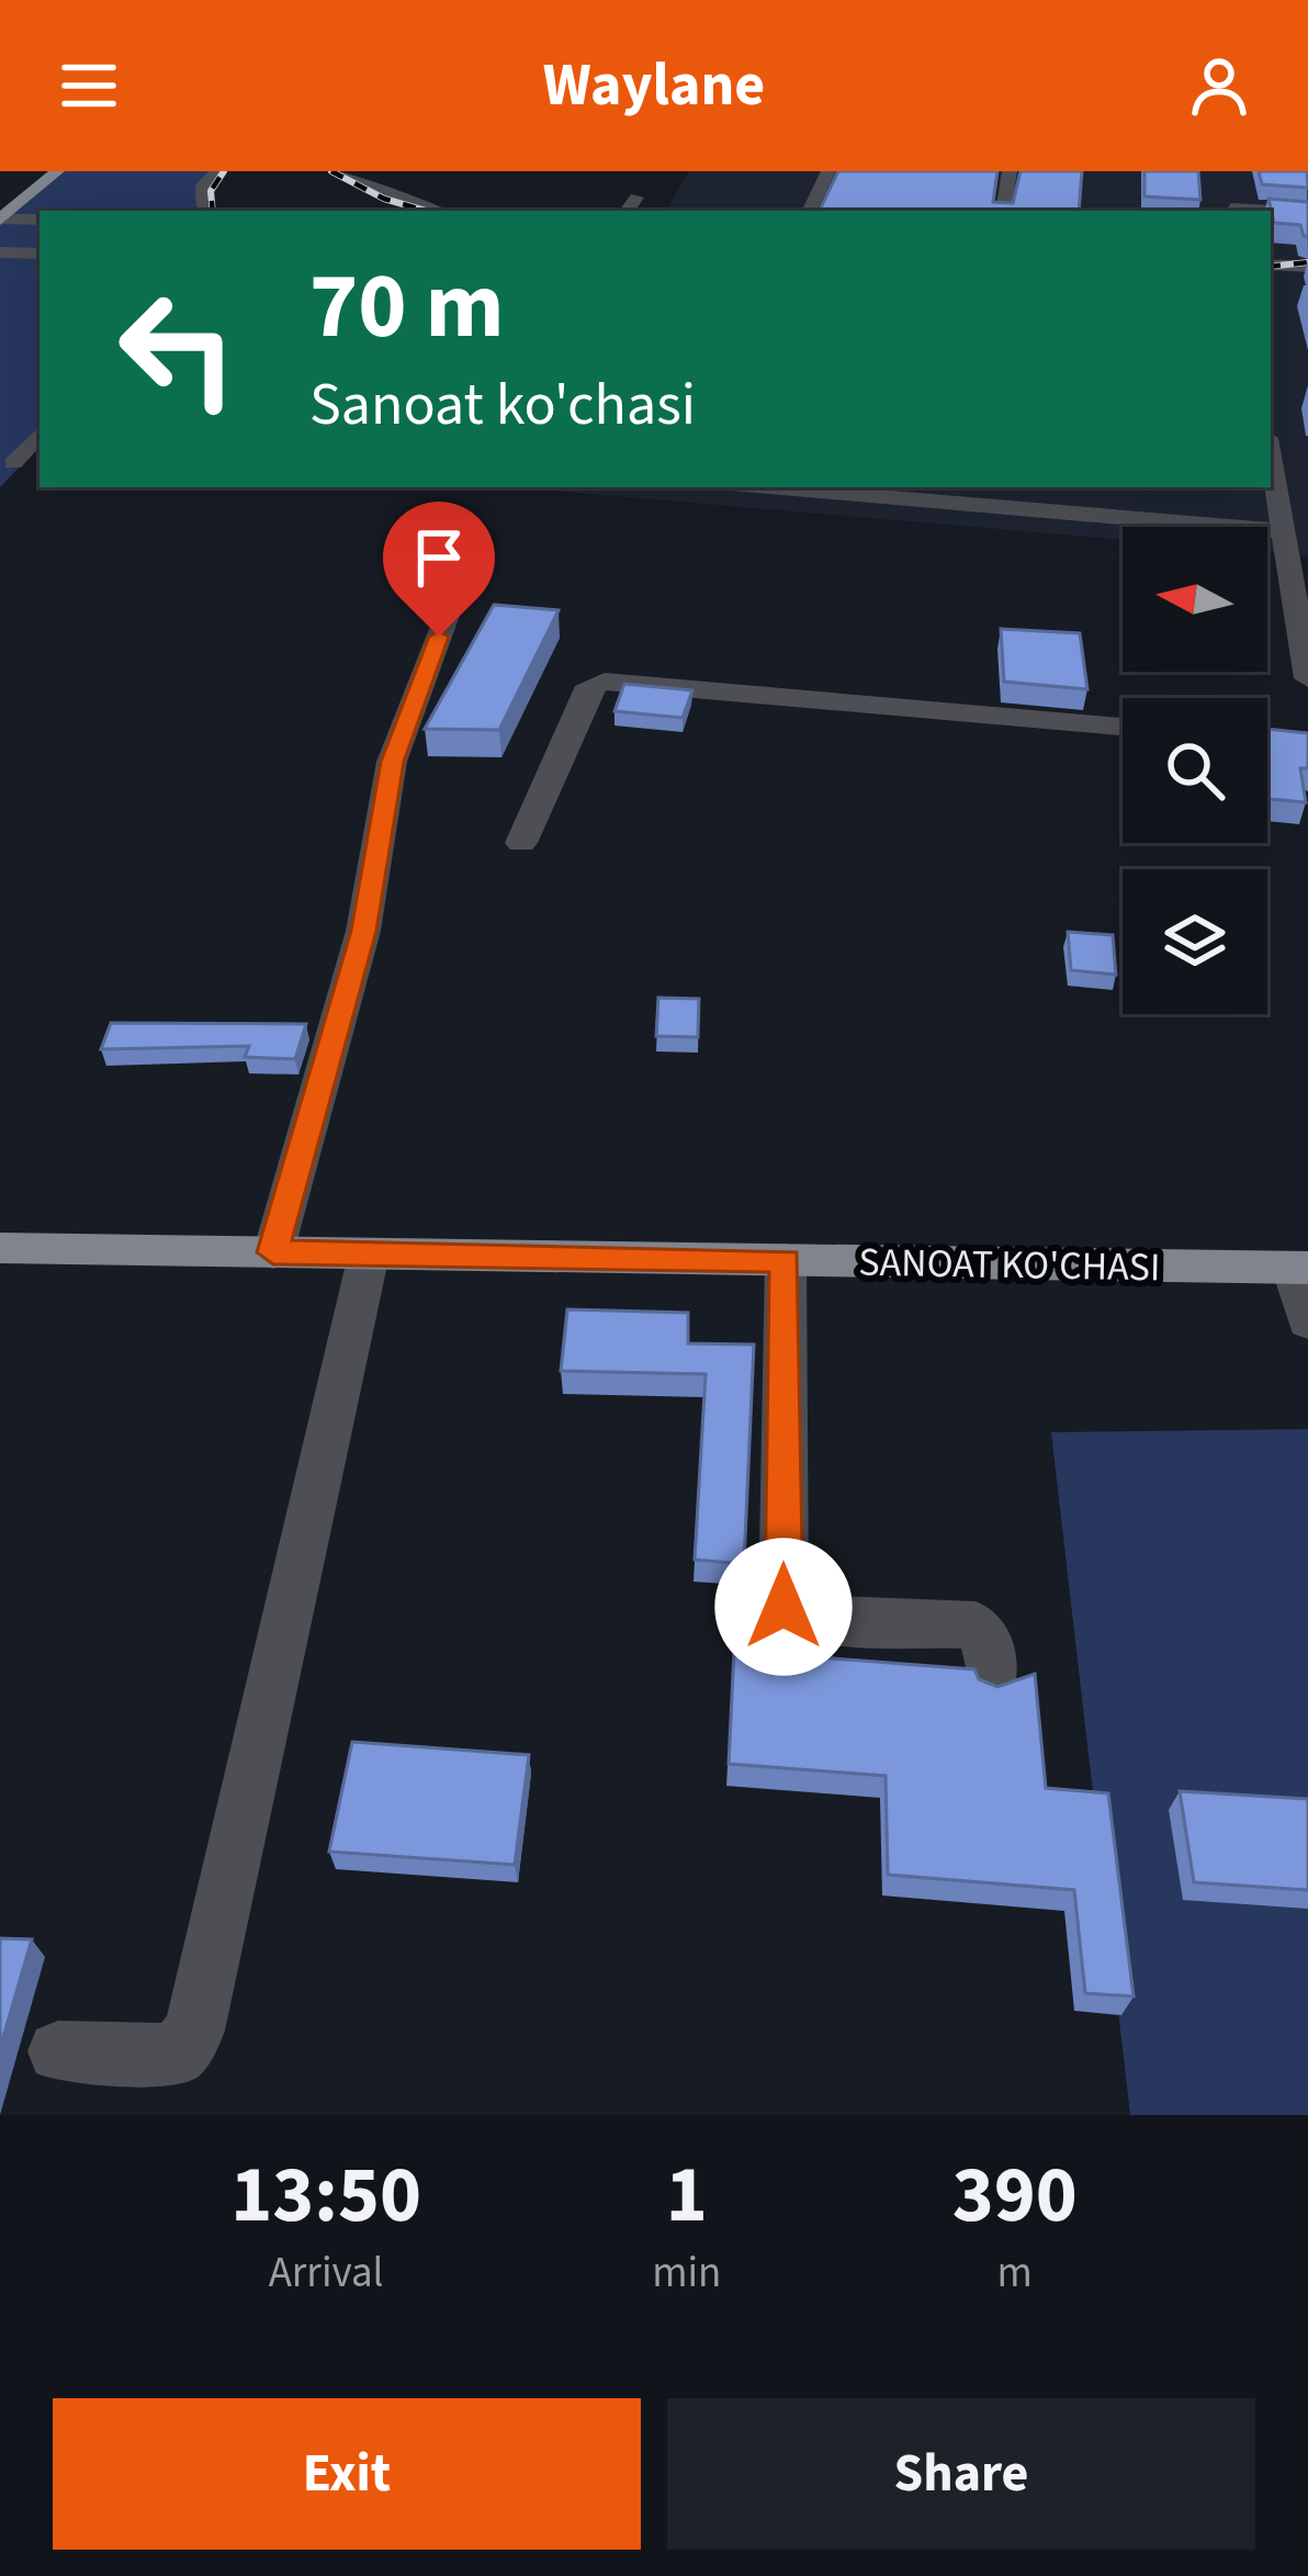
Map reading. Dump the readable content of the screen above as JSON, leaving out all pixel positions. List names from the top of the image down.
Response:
{
  "streets": {
    "main road": ["SANOAT KO'CHASI"]
  },
  "north": "left",
  "page": {
    "header": "Waylane",
    "turn": ["70 m", "Sanoat ko'chasi"],
    "eta": [
      "13:50",
      "Arrival",
      "1",
      "min",
      "390",
      "m"
    ],
    "buttons": ["Exit", "Share"]
  }
}
